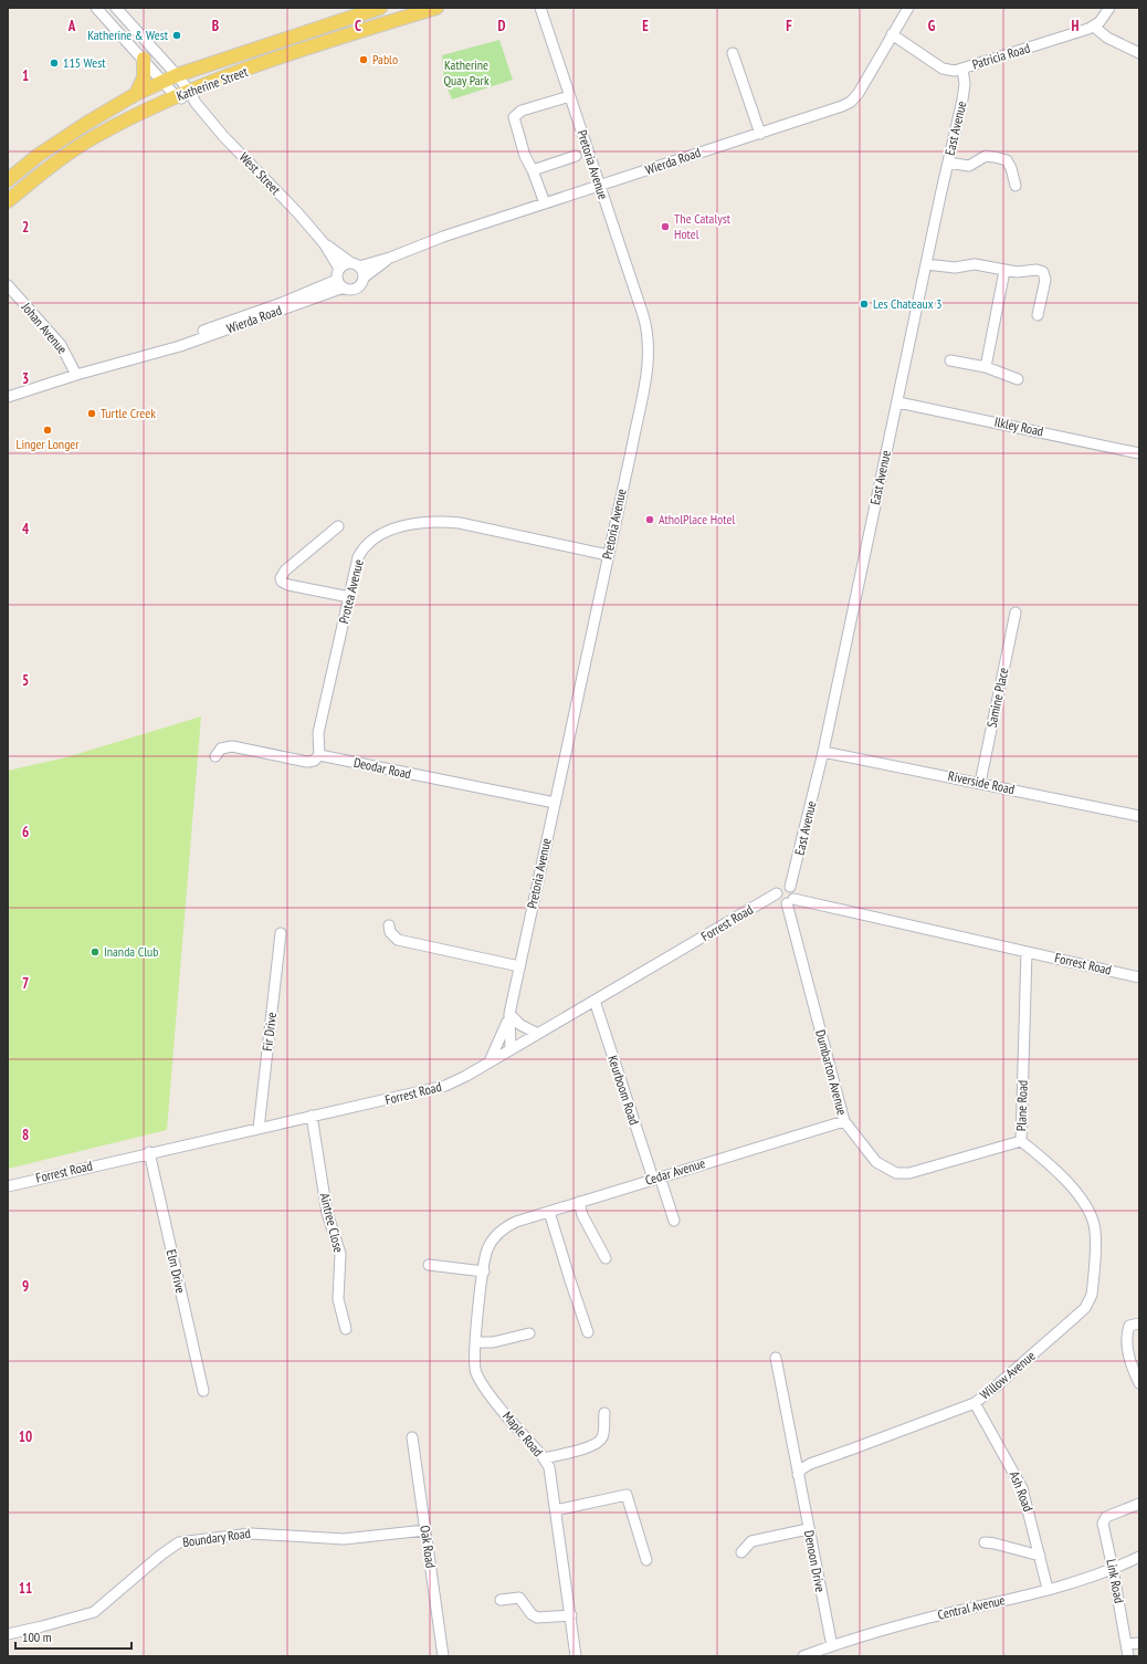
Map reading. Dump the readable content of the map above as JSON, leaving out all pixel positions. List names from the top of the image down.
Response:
{
  "streets": {
    "main road": ["Katherine Street"],
    "street": [
      "Patricia Road",
      "East Avenue",
      "Wierda Road",
      "Pretoria Avenue",
      "West Street",
      "Johan Avenue",
      "Ilkley Road",
      "Protea Avenue",
      "Samine Place",
      "Deodar Road",
      "Riverside Road",
      "Forrest Road",
      "Fir Drive",
      "Dumbarton Avenue",
      "Keurboom Road",
      "Plane Road",
      "Cedar Avenue",
      "Aintree Close",
      "Elm Drive",
      "Willow Avenue",
      "Maple Road",
      "Ash Road",
      "Boundary Road",
      "Oak Road",
      "Denoon Drive",
      "Link Road",
      "Central Avenue"
    ]
  },
  "crossings": [
    ["Patricia Road", "East Avenue"],
    ["Patricia Road", "Wierda Road"],
    ["Katherine Street", "West Street"],
    ["East Avenue", "Ilkley Road"],
    ["East Avenue", "Riverside Road"],
    ["East Avenue", "Forrest Road"],
    ["East Avenue", "Dumbarton Avenue"],
    ["Wierda Road", "Pretoria Avenue"],
    ["Wierda Road", "West Street"],
    ["Wierda Road", "Johan Avenue"],
    ["Pretoria Avenue", "Protea Avenue"],
    ["Pretoria Avenue", "Deodar Road"],
    ["Pretoria Avenue", "Forrest Road"],
    ["Protea Avenue", "Deodar Road"],
    ["Samine Place", "Riverside Road"],
    ["Forrest Road", "Fir Drive"],
    ["Forrest Road", "Dumbarton Avenue"],
    ["Forrest Road", "Keurboom Road"],
    ["Forrest Road", "Plane Road"],
    ["Forrest Road", "Aintree Close"],
    ["Forrest Road", "Elm Drive"],
    ["Dumbarton Avenue", "Plane Road"],
    ["Dumbarton Avenue", "Cedar Avenue"],
    ["Keurboom Road", "Cedar Avenue"],
    ["Plane Road", "Willow Avenue"],
    ["Cedar Avenue", "Maple Road"],
    ["Willow Avenue", "Ash Road"],
    ["Willow Avenue", "Denoon Drive"],
    ["Ash Road", "Central Avenue"],
    ["Boundary Road", "Oak Road"],
    ["Denoon Drive", "Central Avenue"],
    ["Link Road", "Central Avenue"]
  ],
  "parks": ["Katherine Quay Park"],
  "places": [
    "Katherine & West",
    "Pablo",
    "115 West",
    "The Catalyst Hotel",
    "Les Chateaux 3",
    "Turtle Creek",
    "Linger Longer",
    "AtholPlace Hotel",
    "Inanda Club"
  ],
  "scale_bar": "100 m",
  "grid": {
    "columns": [
      "A",
      "B",
      "C",
      "D",
      "E",
      "F",
      "G",
      "H"
    ],
    "rows": [
      "1",
      "2",
      "3",
      "4",
      "5",
      "6",
      "7",
      "8",
      "9",
      "10",
      "11"
    ]
  }
}
